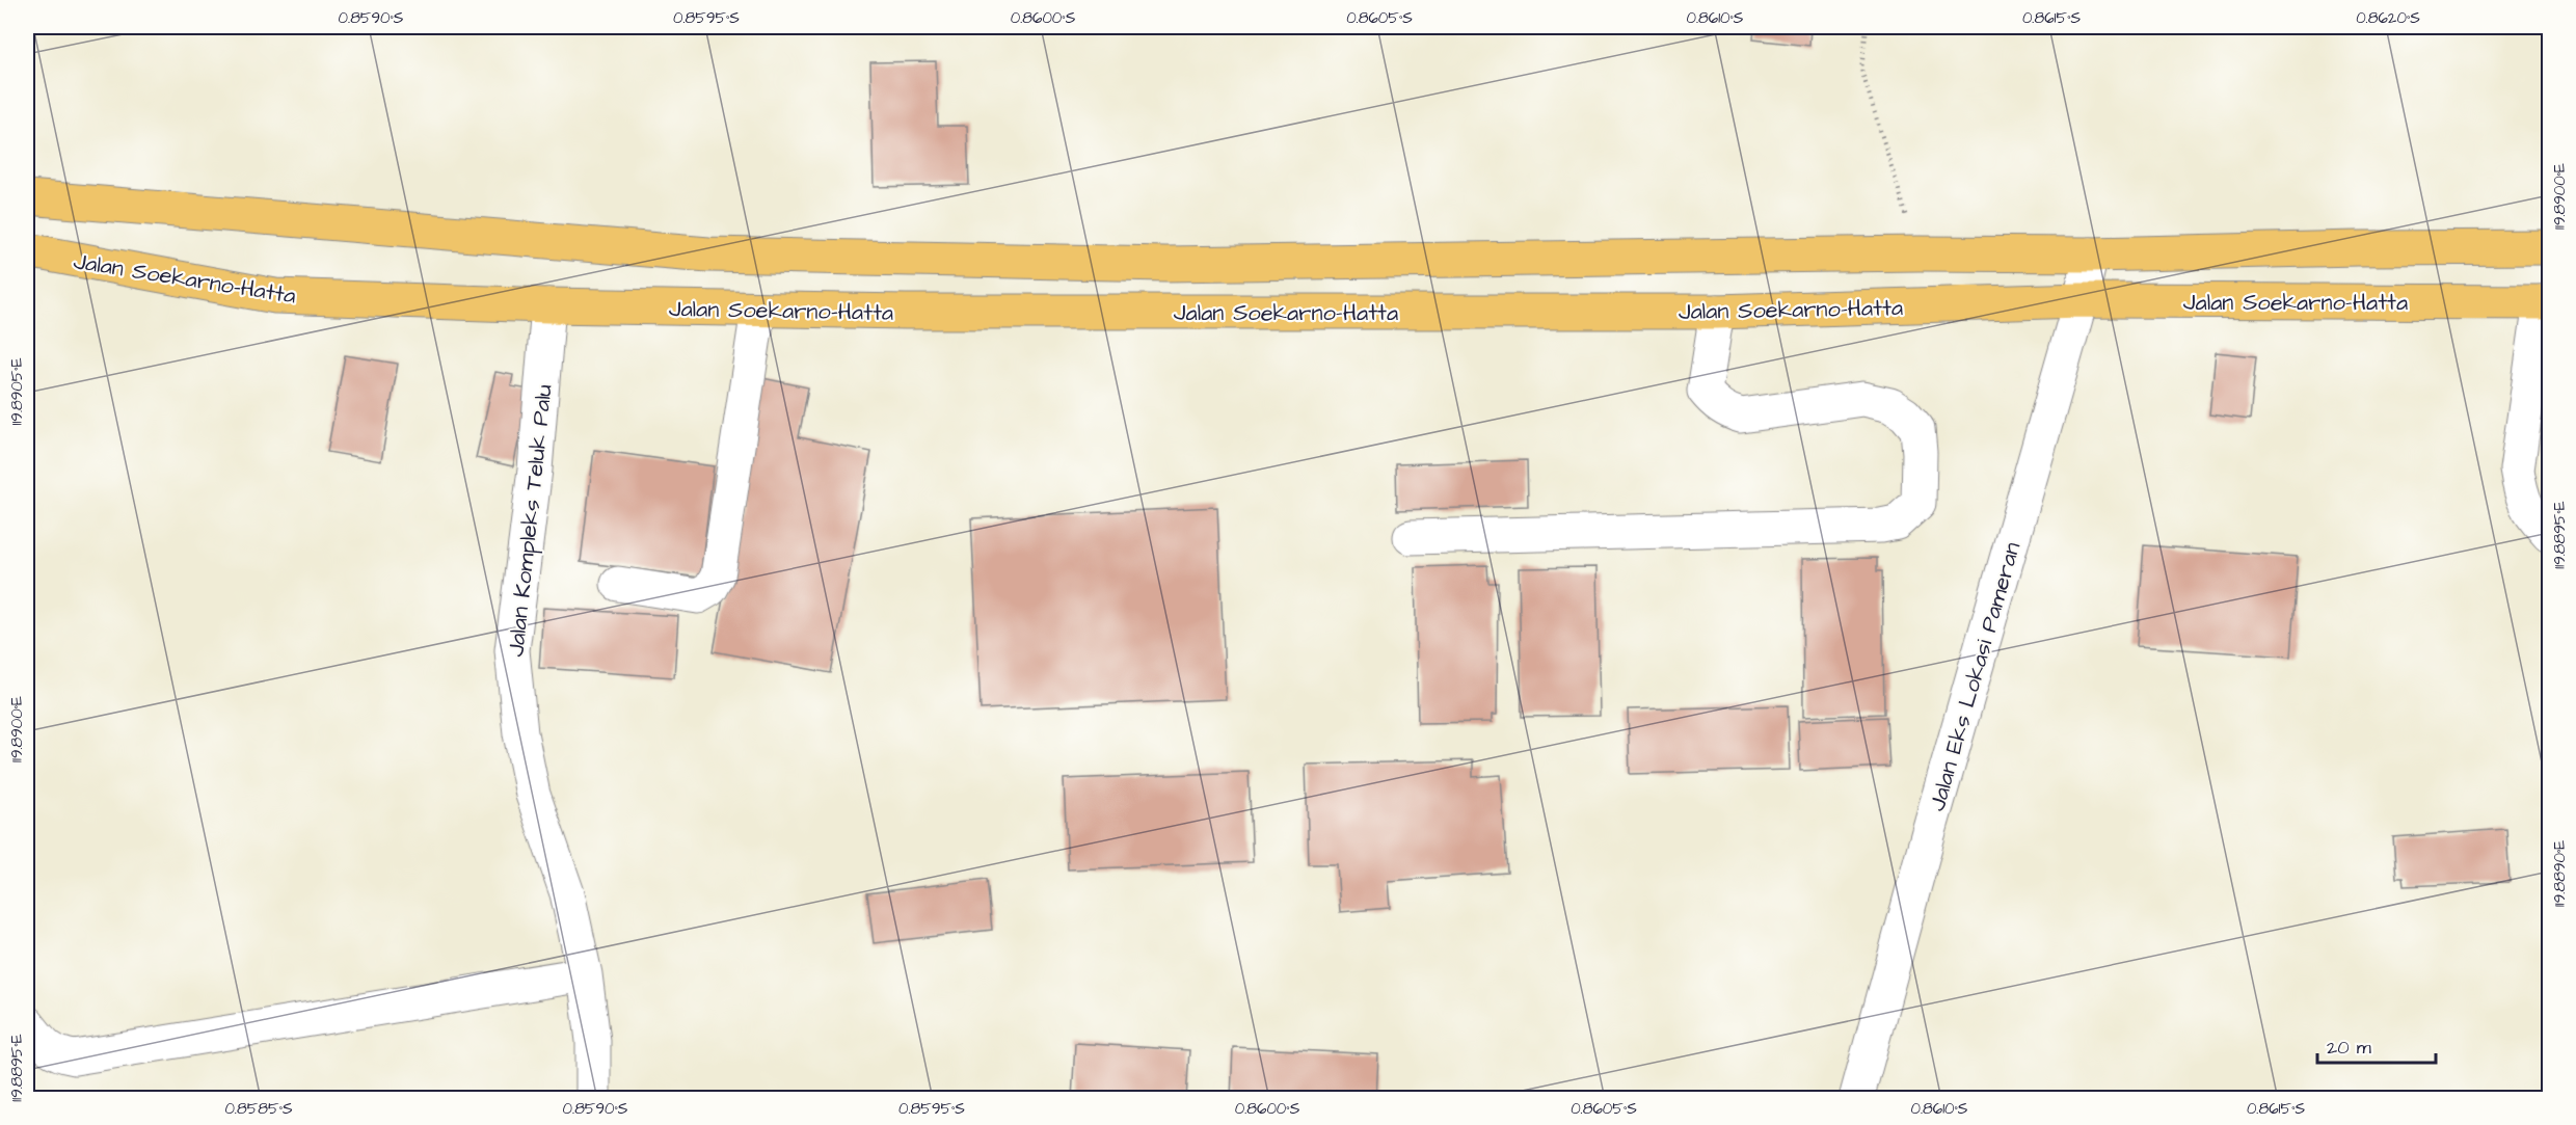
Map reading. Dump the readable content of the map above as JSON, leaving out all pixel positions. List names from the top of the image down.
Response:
{
  "streets": {
    "main road": ["Jalan Soekarno-Hatta"],
    "street": ["Jalan Kompleks Teluk Palu", "Jalan Eks Lokasi Pameran"]
  },
  "crossings": [
    ["Jalan Soekarno-Hatta", "Jalan Kompleks Teluk Palu"],
    ["Jalan Soekarno-Hatta", "Jalan Eks Lokasi Pameran"]
  ],
  "scale_bar": "20 m",
  "coordinates": [
    "0.8590°S",
    "0.8595°S",
    "0.8600°S",
    "0.8605°S",
    "0.8610°S",
    "0.8615°S",
    "0.8620°S",
    "119.8900°E",
    "119.8905°E",
    "119.8895°E",
    "119.8890°E",
    "0.8585°S"
  ]
}
